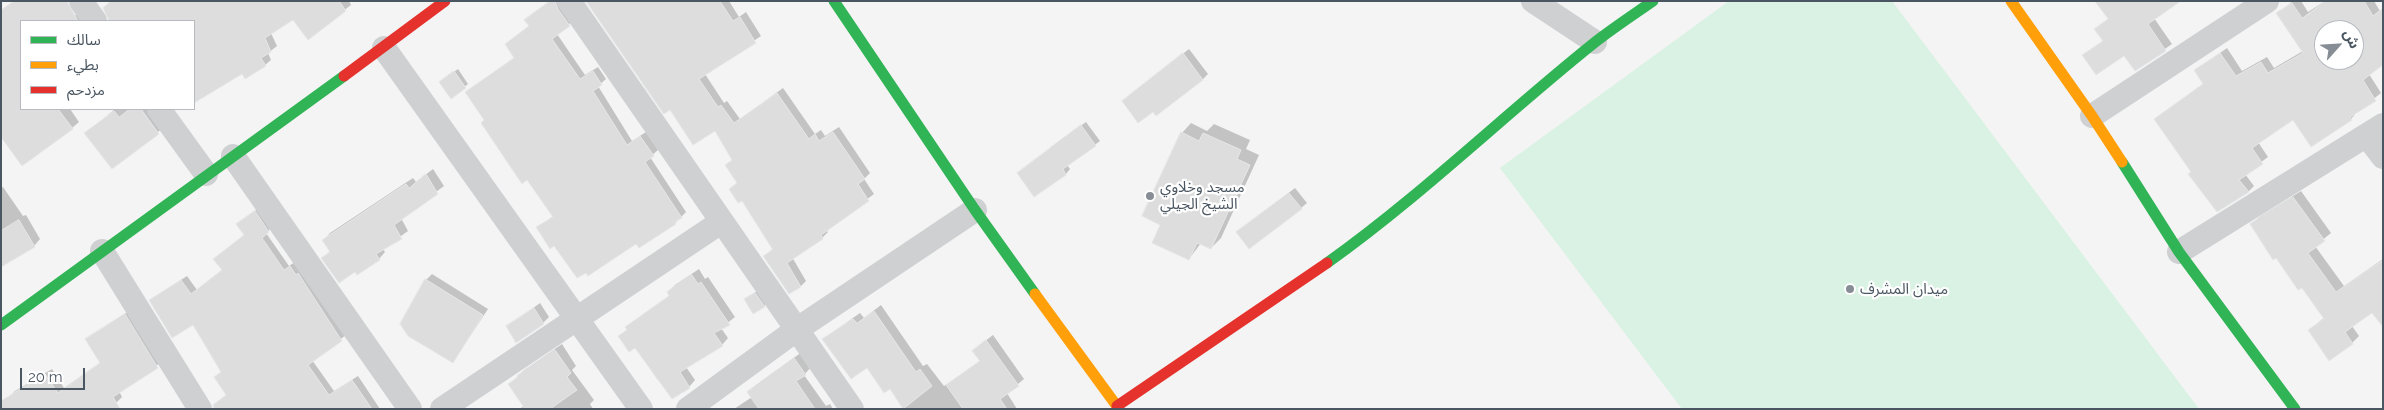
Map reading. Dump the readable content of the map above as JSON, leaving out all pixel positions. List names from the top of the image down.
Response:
{
  "places": ["مسجد وخلاوي الشيخ الجيلي", "ميدان المشرف"],
  "legend": ["سالك", "بطيء", "مزدحم"],
  "scale_bar": "20 m",
  "north": "top right"
}
